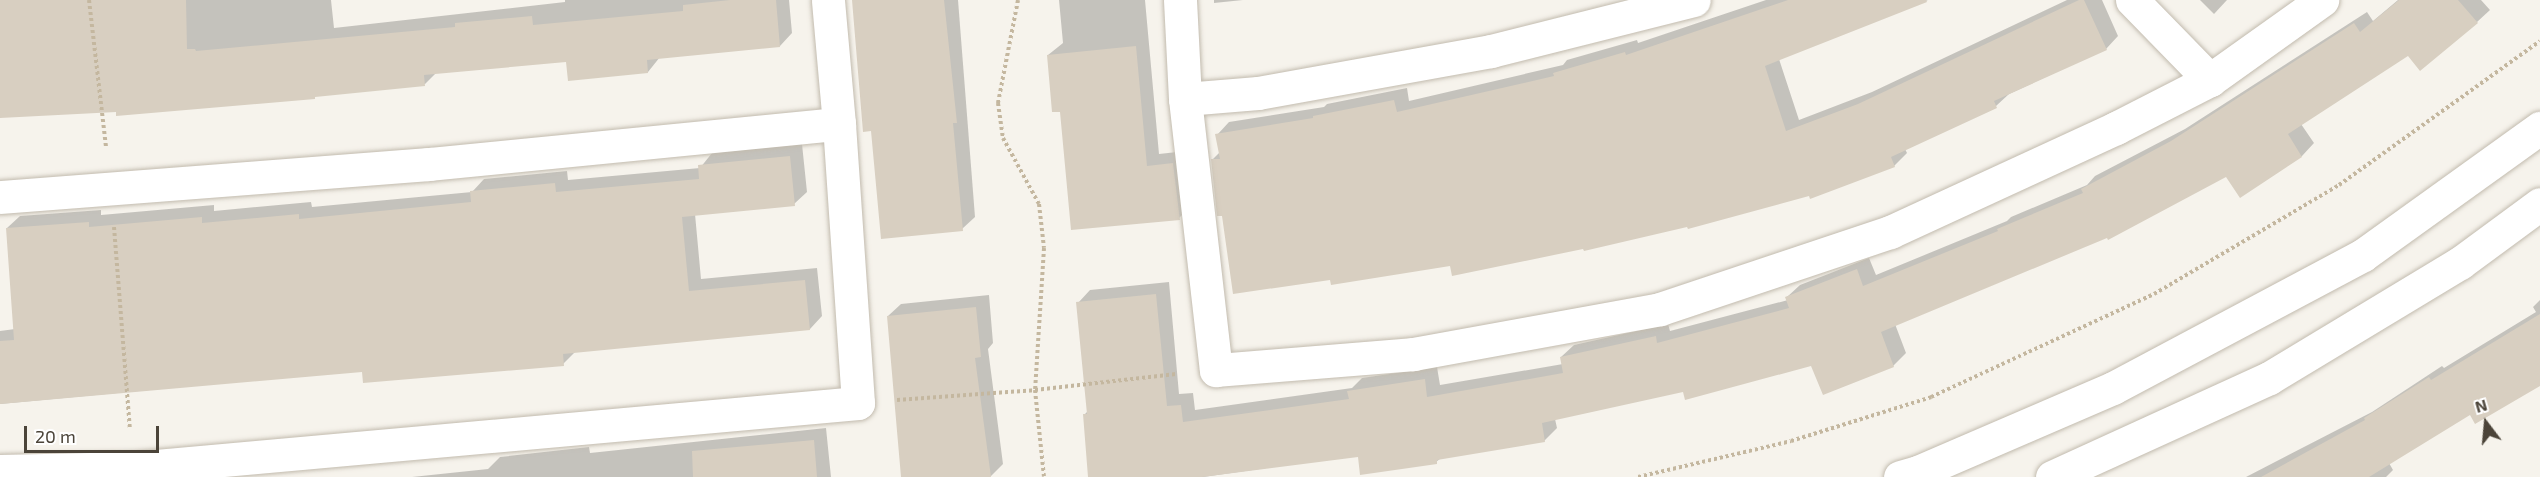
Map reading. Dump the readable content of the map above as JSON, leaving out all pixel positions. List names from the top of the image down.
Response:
{
  "scale_bar": "20 m",
  "north": "top"
}
